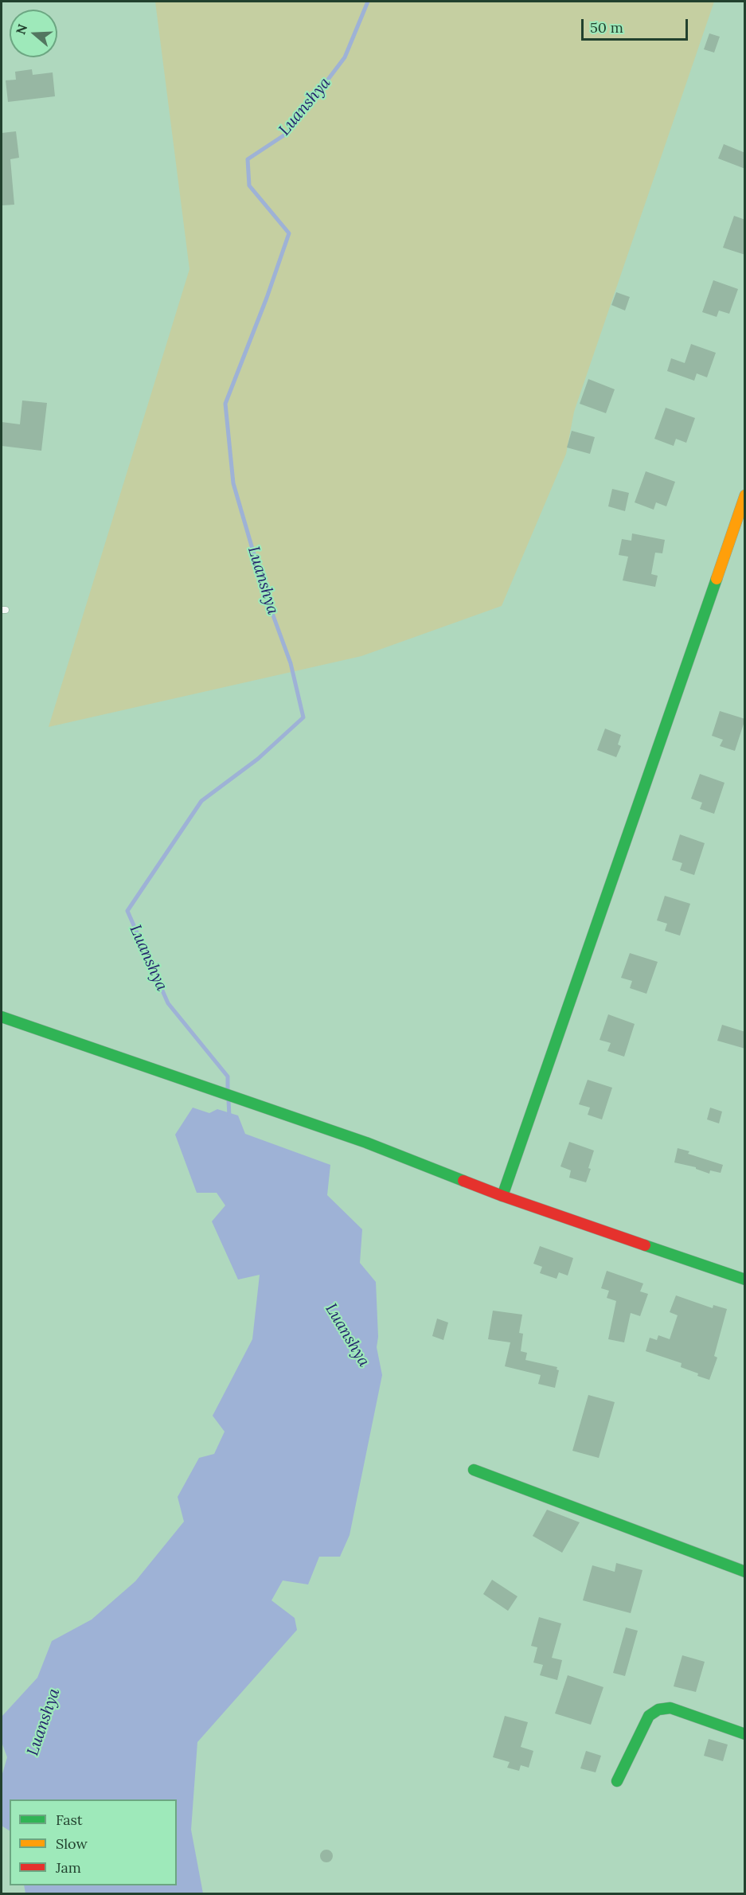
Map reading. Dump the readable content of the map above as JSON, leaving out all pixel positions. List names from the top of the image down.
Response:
{
  "water": ["Luanshya"],
  "legend": ["Fast", "Slow", "Jam"],
  "scale_bar": "50 m",
  "north": "left"
}
